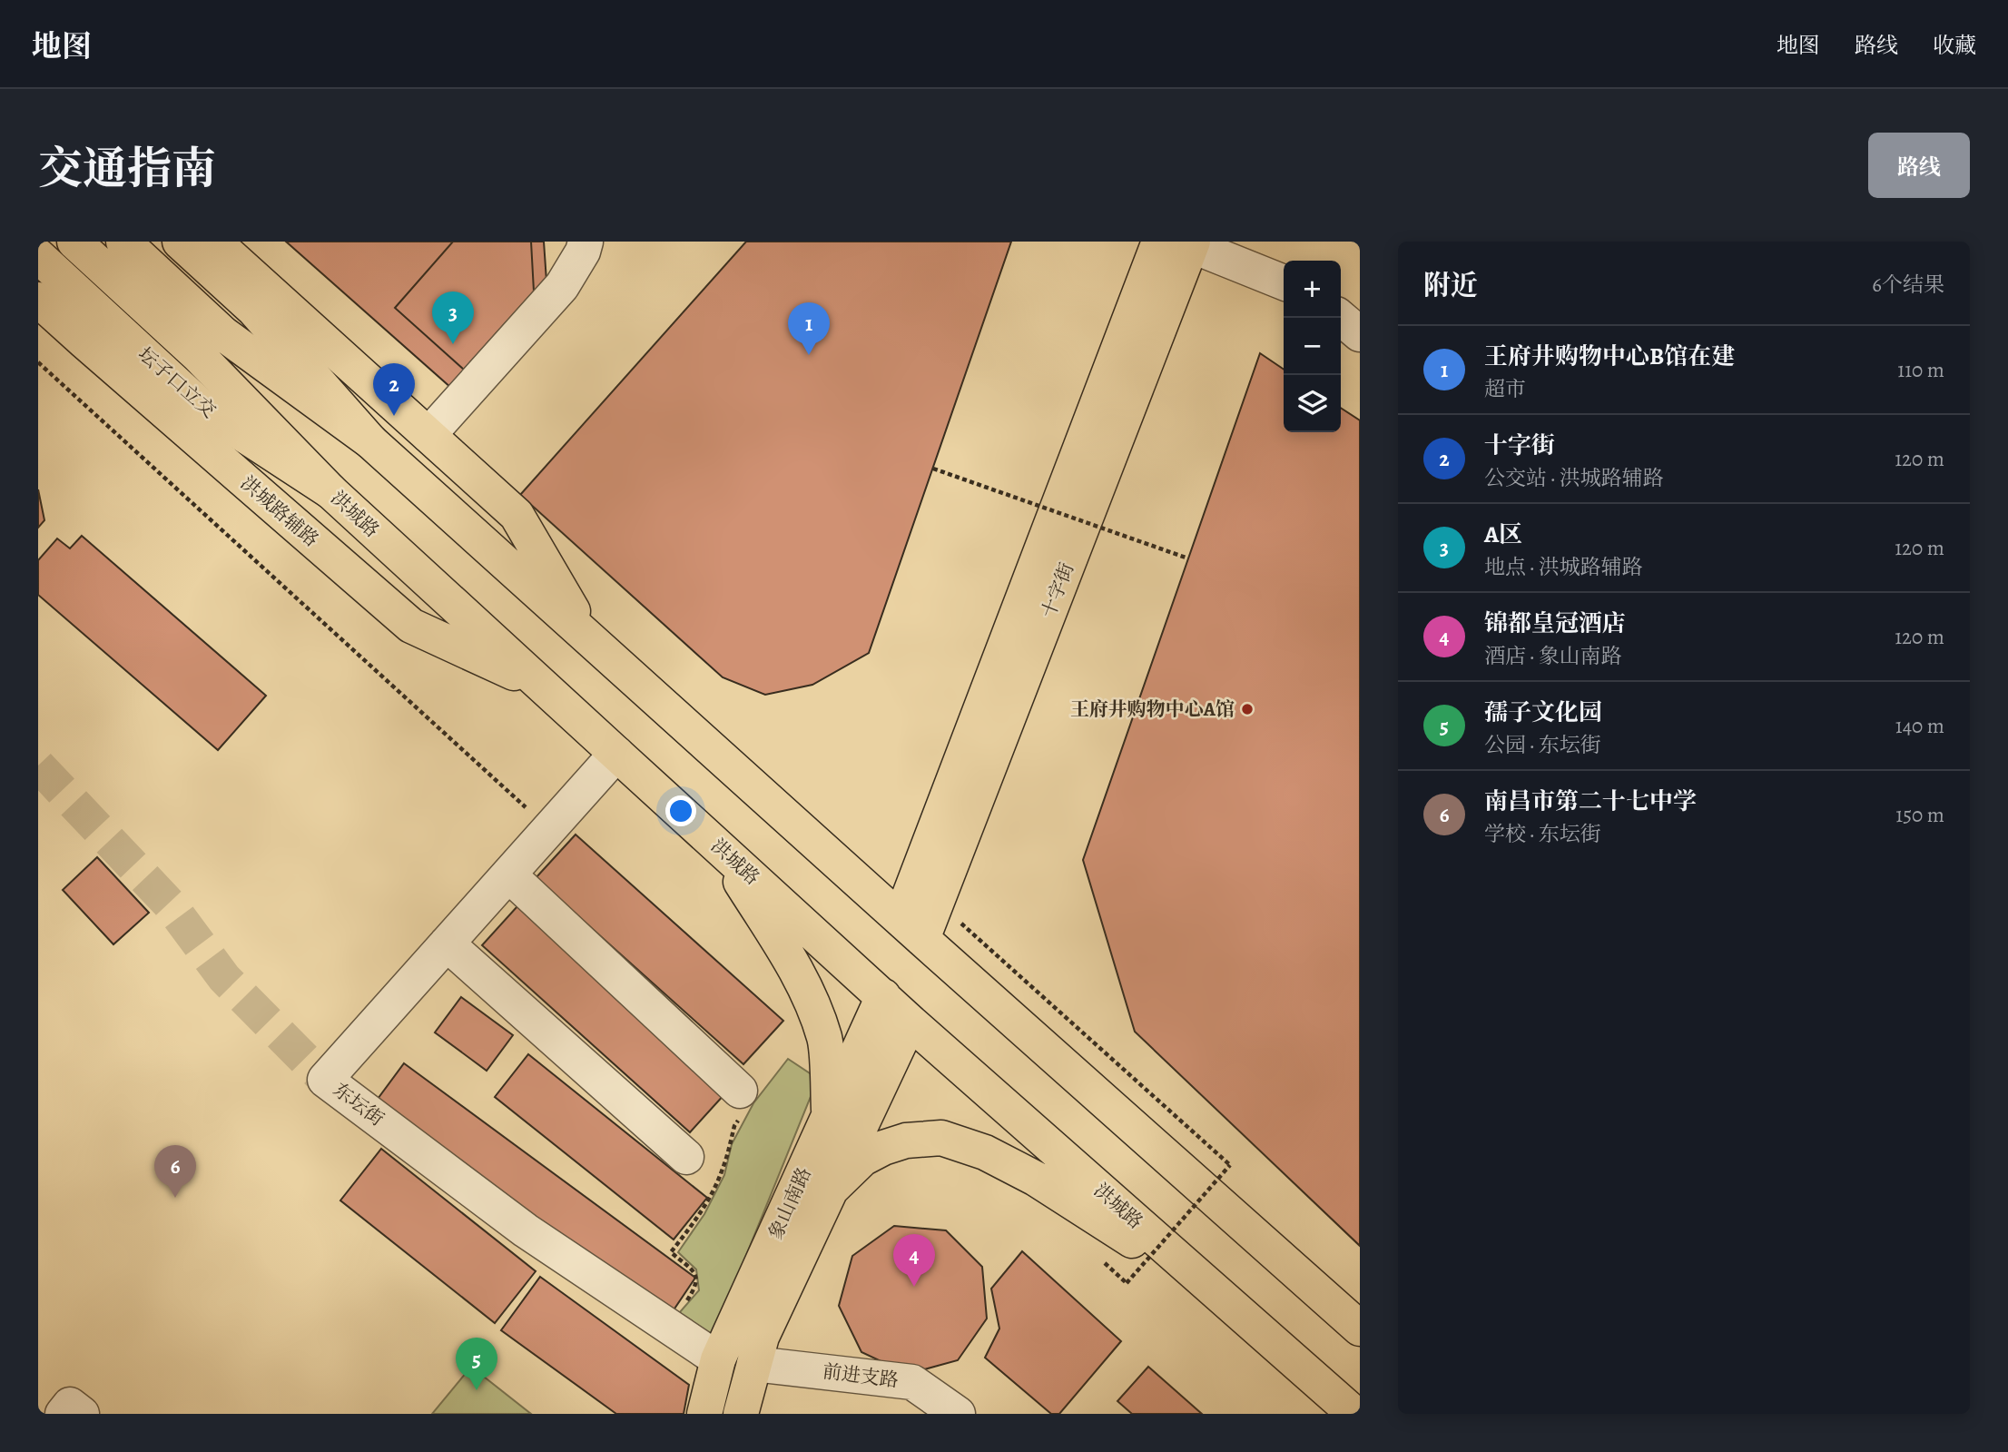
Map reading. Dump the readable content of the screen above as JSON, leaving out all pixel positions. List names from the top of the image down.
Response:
{
  "streets": {
    "main road": [
      "坛子口立交",
      "洪城路辅路",
      "洪城路",
      "十字街",
      "象山南路"
    ],
    "street": ["东坛街", "前进支路"]
  },
  "crossings": [
    ["坛子口立交", "洪城路"],
    ["洪城路辅路", "洪城路"],
    ["洪城路", "东坛街"],
    ["洪城路", "象山南路"],
    ["东坛街", "象山南路"],
    ["象山南路", "前进支路"]
  ],
  "places": ["王府井购物中心A馆"],
  "page": {
    "header": "地图",
    "nav": ["地图", "路线", "收藏"],
    "title": "交通指南",
    "buttons": "路线",
    "heading": ["附近", "6个结果"],
    "map_buttons": ["+", "−"],
    "pins": [
      "3",
      "1",
      "2",
      "6",
      "4",
      "5"
    ],
    "list": [
      {
        "mark": "1",
        "name": "王府井购物中心B馆在建",
        "note": "超市",
        "value": "110 m"
      },
      {
        "mark": "2",
        "name": "十字街",
        "note": "公交站 · 洪城路辅路",
        "value": "120 m"
      },
      {
        "mark": "3",
        "name": "A区",
        "note": "地点 · 洪城路辅路",
        "value": "120 m"
      },
      {
        "mark": "4",
        "name": "锦都皇冠酒店",
        "note": "酒店 · 象山南路",
        "value": "120 m"
      },
      {
        "mark": "5",
        "name": "孺子文化园",
        "note": "公园 · 东坛街",
        "value": "140 m"
      },
      {
        "mark": "6",
        "name": "南昌市第二十七中学",
        "note": "学校 · 东坛街",
        "value": "150 m"
      }
    ]
  }
}
